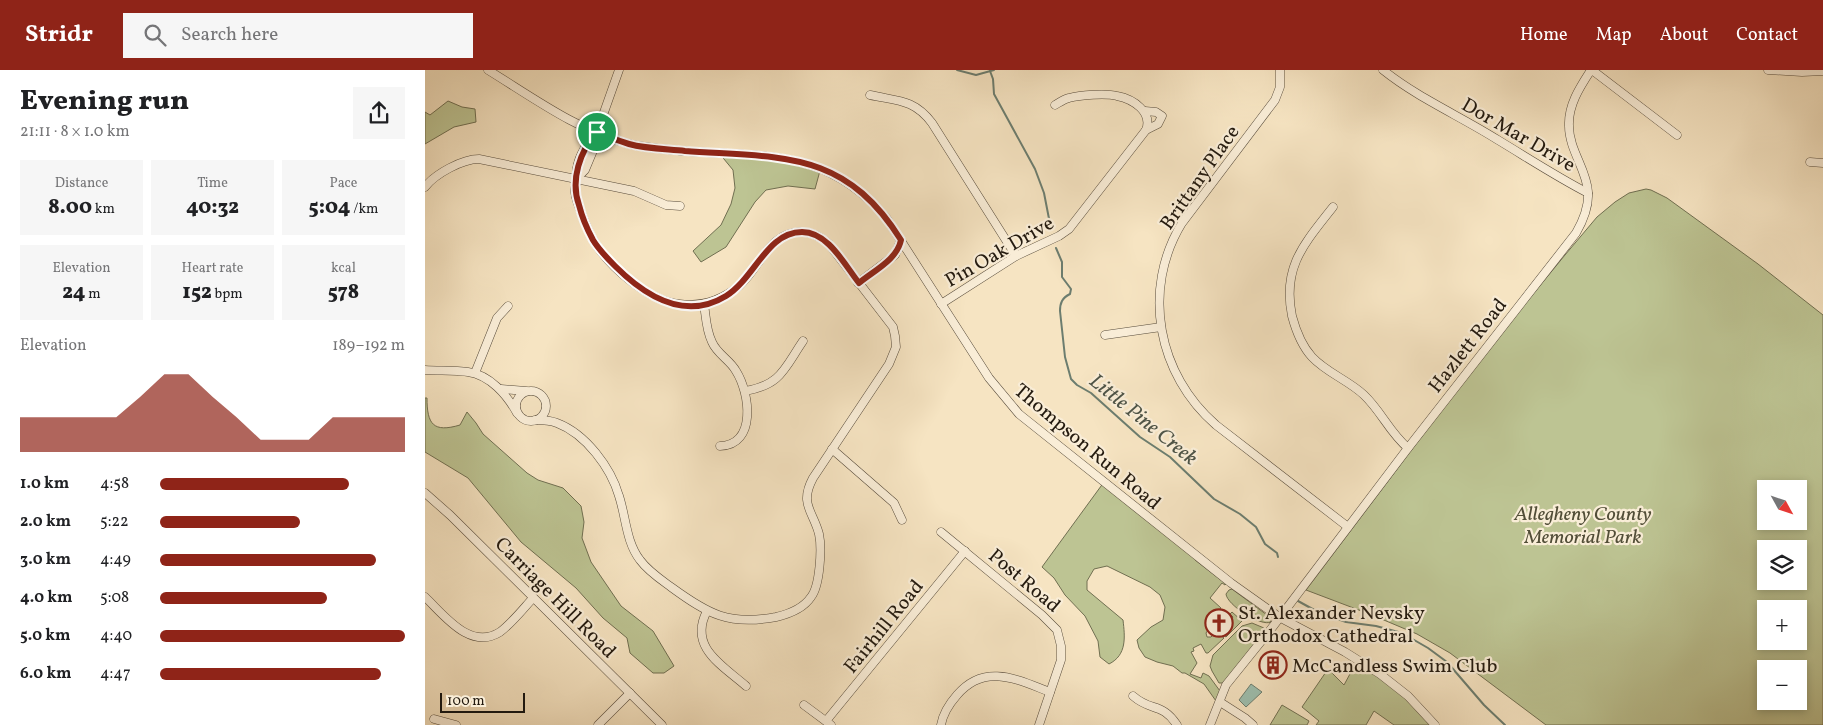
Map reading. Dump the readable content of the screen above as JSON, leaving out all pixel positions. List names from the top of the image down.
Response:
{
  "streets": {
    "street": [
      "Dor Mar Drive",
      "Brittany Place",
      "Pin Oak Drive",
      "Hazlett Road",
      "Thompson Run Road",
      "Post Road",
      "Carriage Hill Road",
      "Fairhill Road"
    ]
  },
  "crossings": [
    ["Dor Mar Drive", "Hazlett Road"],
    ["Brittany Place", "Hazlett Road"],
    ["Pin Oak Drive", "Thompson Run Road"],
    ["Hazlett Road", "Thompson Run Road"],
    ["Post Road", "Fairhill Road"]
  ],
  "water": ["Little Pine Creek"],
  "parks": ["Allegheny County Memorial Park"],
  "places": {
    "church": ["St. Alexander Nevsky Orthodox Cathedral"],
    "building": ["McCandless Swim Club"]
  },
  "scale_bar": "100 m",
  "north": "bottom right",
  "page": {
    "header": "Stridr",
    "search": "Search here",
    "nav": [
      "Home",
      "Map",
      "About",
      "Contact"
    ],
    "heading": ["Evening run", "21:11 · 8 × 1.0 km"],
    "stats": [
      ["Distance", "8.00 km"],
      ["Time", "40:32"],
      ["Pace", "5:04 /km"],
      ["Elevation", "24 m"],
      ["Heart rate", "152 bpm"],
      ["kcal", "578"]
    ],
    "chart": ["Elevation", "189–192 m"],
    "list": [
      {
        "name": "1.0 km",
        "note": "4:58"
      },
      {
        "name": "2.0 km",
        "note": "5:22"
      },
      {
        "name": "3.0 km",
        "note": "4:49"
      },
      {
        "name": "4.0 km",
        "note": "5:08"
      },
      {
        "name": "5.0 km",
        "note": "4:40"
      },
      {
        "name": "6.0 km",
        "note": "4:47"
      }
    ],
    "map_buttons": ["+", "−"],
    "scale": "100 m"
  }
}
